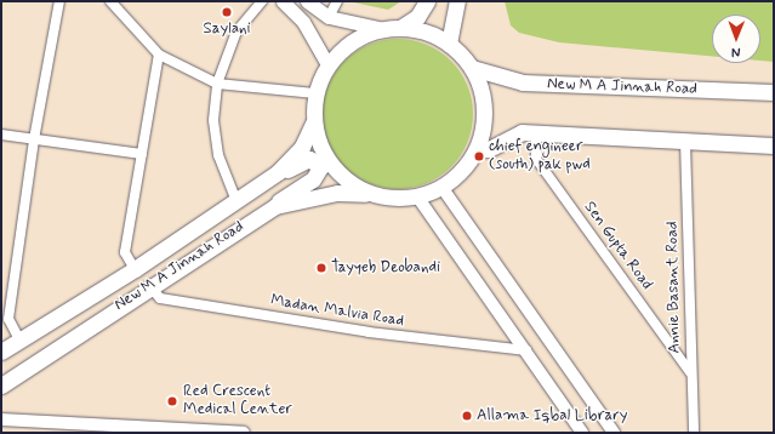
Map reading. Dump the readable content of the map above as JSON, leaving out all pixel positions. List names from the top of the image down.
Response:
{
  "streets": {
    "main road": ["New M A Jinnah Road"],
    "street": ["Sen Gupta Road", "Annie Basant Road", "Madan Malvia Road"]
  },
  "crossings": [
    ["New M A Jinnah Road", "Madan Malvia Road"],
    ["Sen Gupta Road", "Annie Basant Road"]
  ],
  "places": [
    "Saylani",
    "chief engineer (south) pak pwd",
    "Tayyeb Deobandi",
    "Red Crescent Medical Center",
    "Allama Iqbal Library"
  ],
  "north": "bottom"
}
